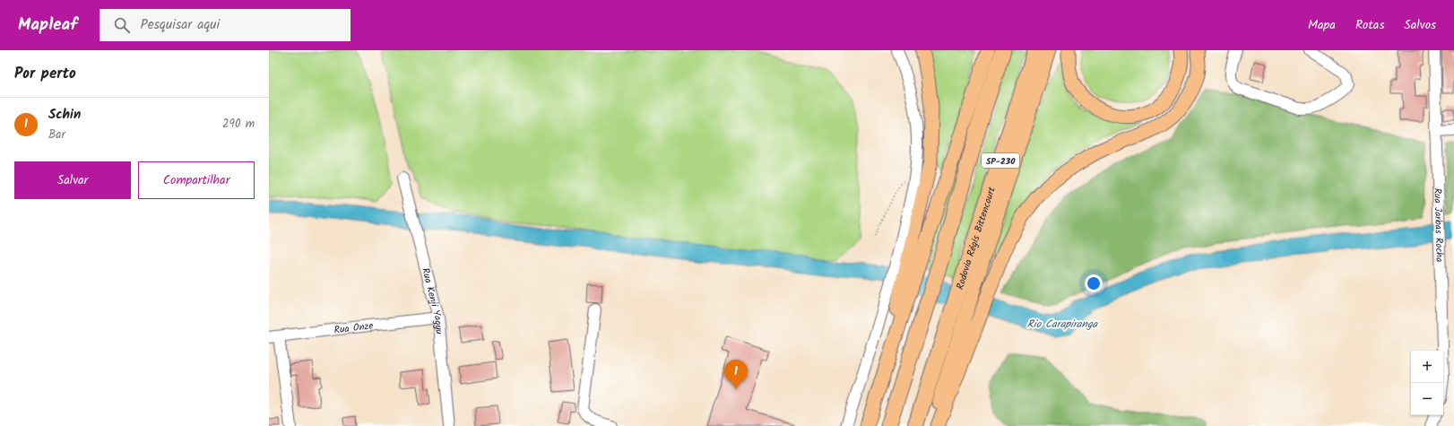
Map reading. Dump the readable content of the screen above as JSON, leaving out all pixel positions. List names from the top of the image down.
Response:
{
  "streets": {
    "highway": ["SP-230", "Rodovia Régis Bittencourt"],
    "street": ["Rua Jarbas Rocha", "Rua Kenji Yagyu", "Rua Onze"]
  },
  "crossings": [
    ["Rua Kenji Yagyu", "Rua Onze"]
  ],
  "water": ["Rio Carapiranga"],
  "page": {
    "header": "Mapleaf",
    "search": "Pesquisar aqui",
    "nav": ["Mapa", "Rotas", "Salvos"],
    "heading": "Por perto",
    "list": [
      {
        "mark": "1",
        "name": "Schin",
        "note": "Bar",
        "value": "290 m"
      }
    ],
    "buttons": ["Salvar", "Compartilhar"],
    "map_buttons": ["+", "−"],
    "pins": "1"
  }
}
